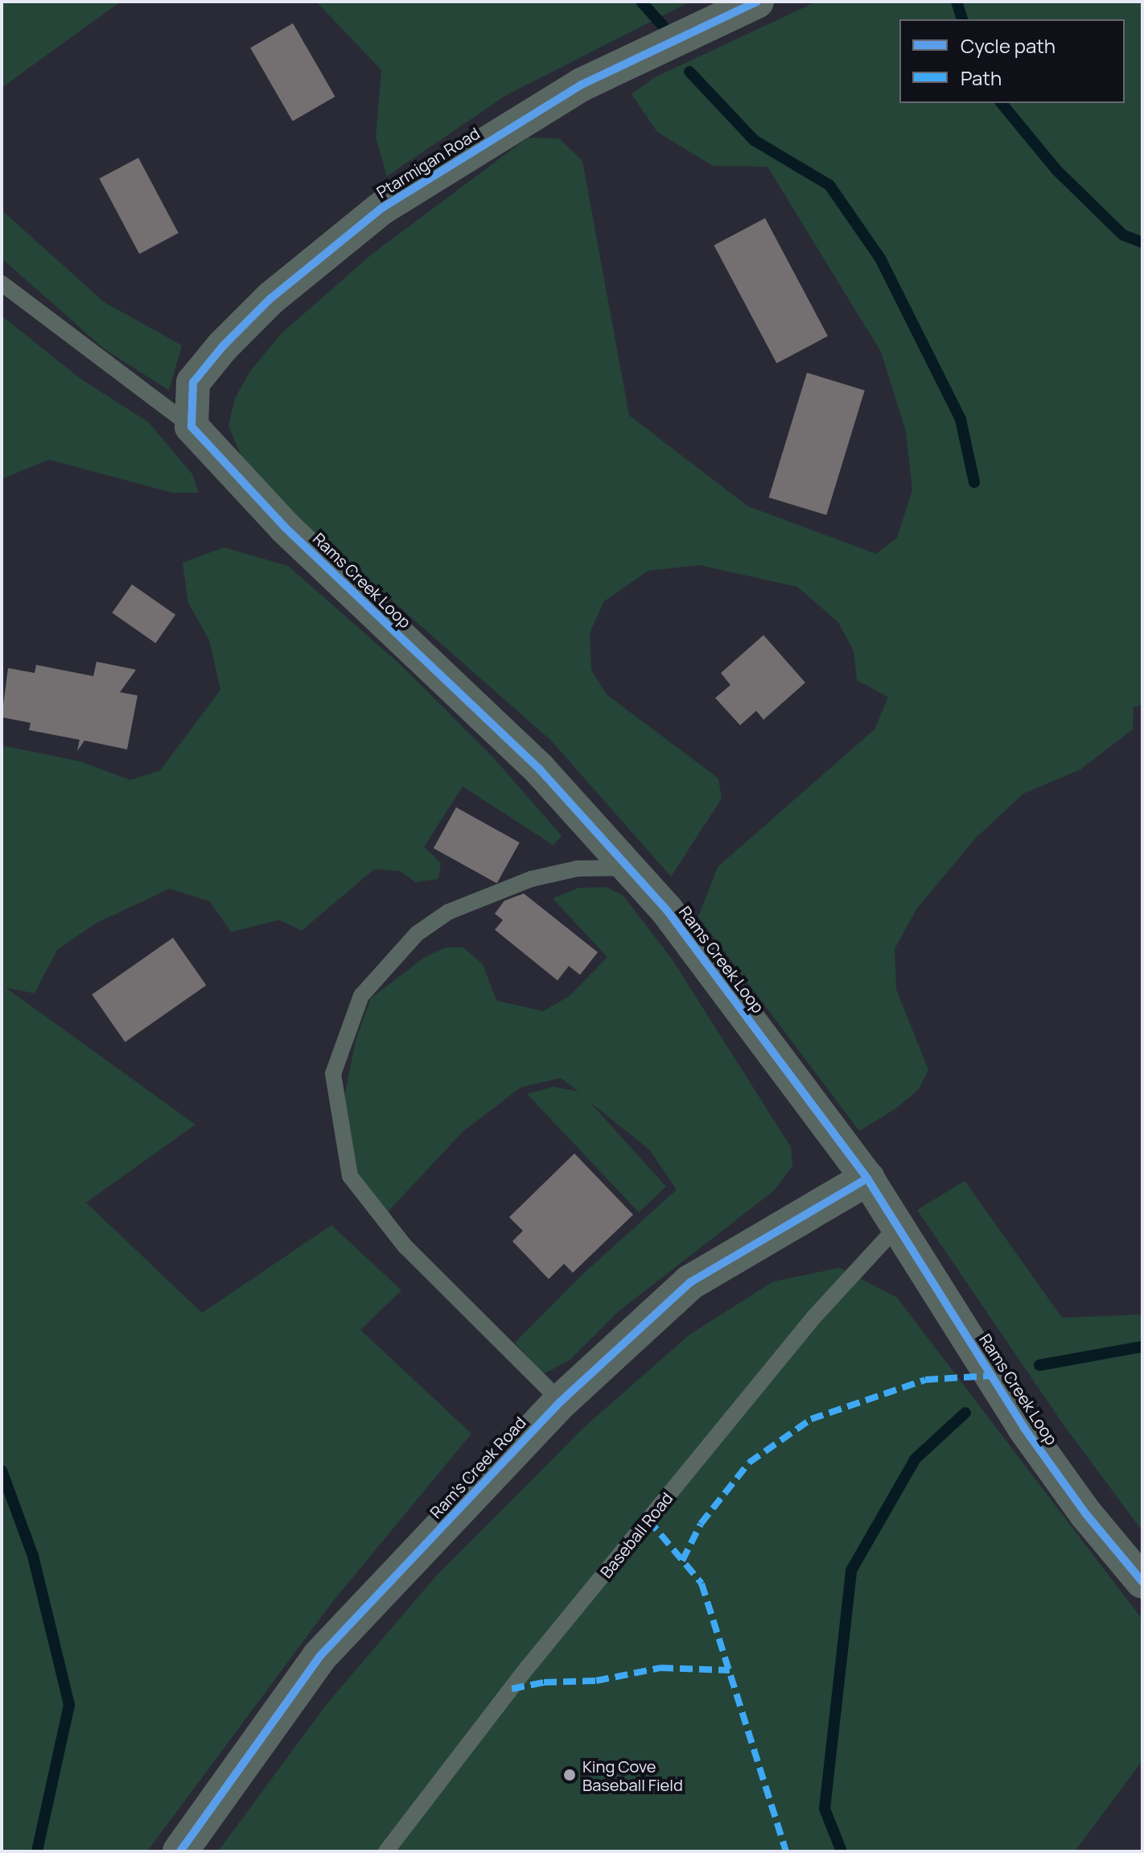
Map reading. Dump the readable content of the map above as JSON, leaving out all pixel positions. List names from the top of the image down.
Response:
{
  "streets": {
    "street": ["Ptarmigan Road", "Rams Creek Loop", "Ram's Creek Road"],
    "lane": ["Baseball Road"]
  },
  "crossings": [
    ["Ptarmigan Road", "Rams Creek Loop"],
    ["Rams Creek Loop", "Ram's Creek Road"],
    ["Rams Creek Loop", "Baseball Road"]
  ],
  "places": ["King Cove Baseball Field"],
  "legend": ["Cycle path", "Path"]
}
